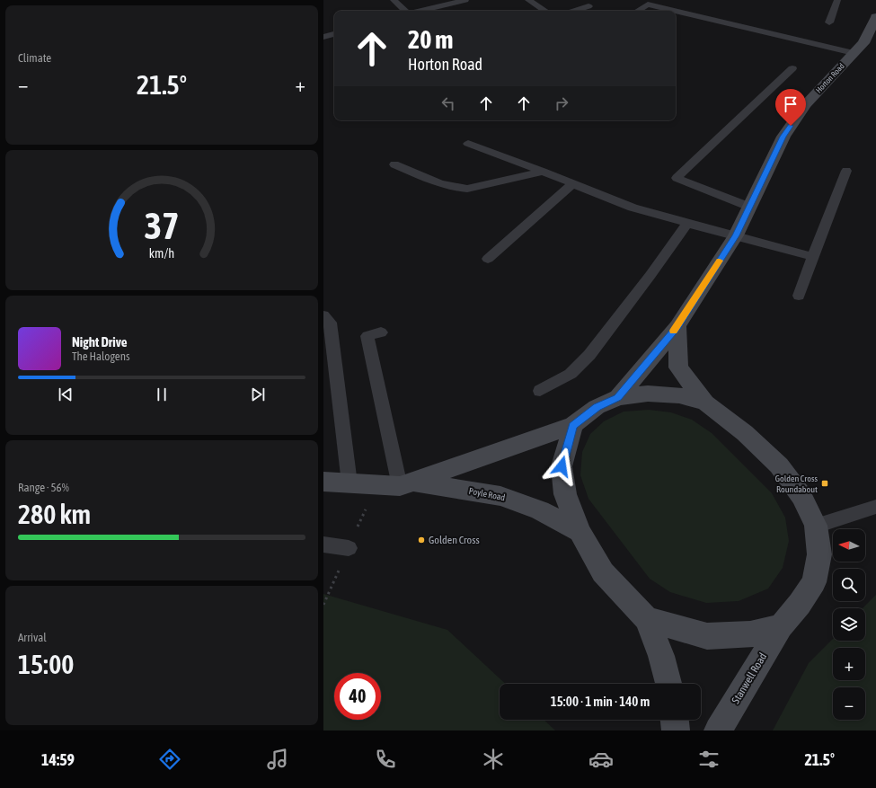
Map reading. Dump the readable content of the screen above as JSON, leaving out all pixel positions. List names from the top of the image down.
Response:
{
  "streets": {
    "street": ["Horton Road", "Poyle Road", "Stanwell Road"]
  },
  "places": {
    "transit": ["Golden Cross Roundabout"],
    "other": ["Golden Cross"]
  },
  "north": "left",
  "page": {
    "tile": [
      "Climate",
      ["Range · 56%", "280 km"],
      ["Arrival", "15:00"]
    ],
    "turn": ["20 m", "Horton Road"],
    "heat": ["−", "21.5°", "+"],
    "song": ["Night Drive", "The Halogens"],
    "map_buttons": ["+", "−"],
    "limit": "40",
    "trip": "15:00 · 1 min · 140 m",
    "tabs": ["14:59", "21.5°"],
    "gauge": ["37", "km/h"]
  }
}
